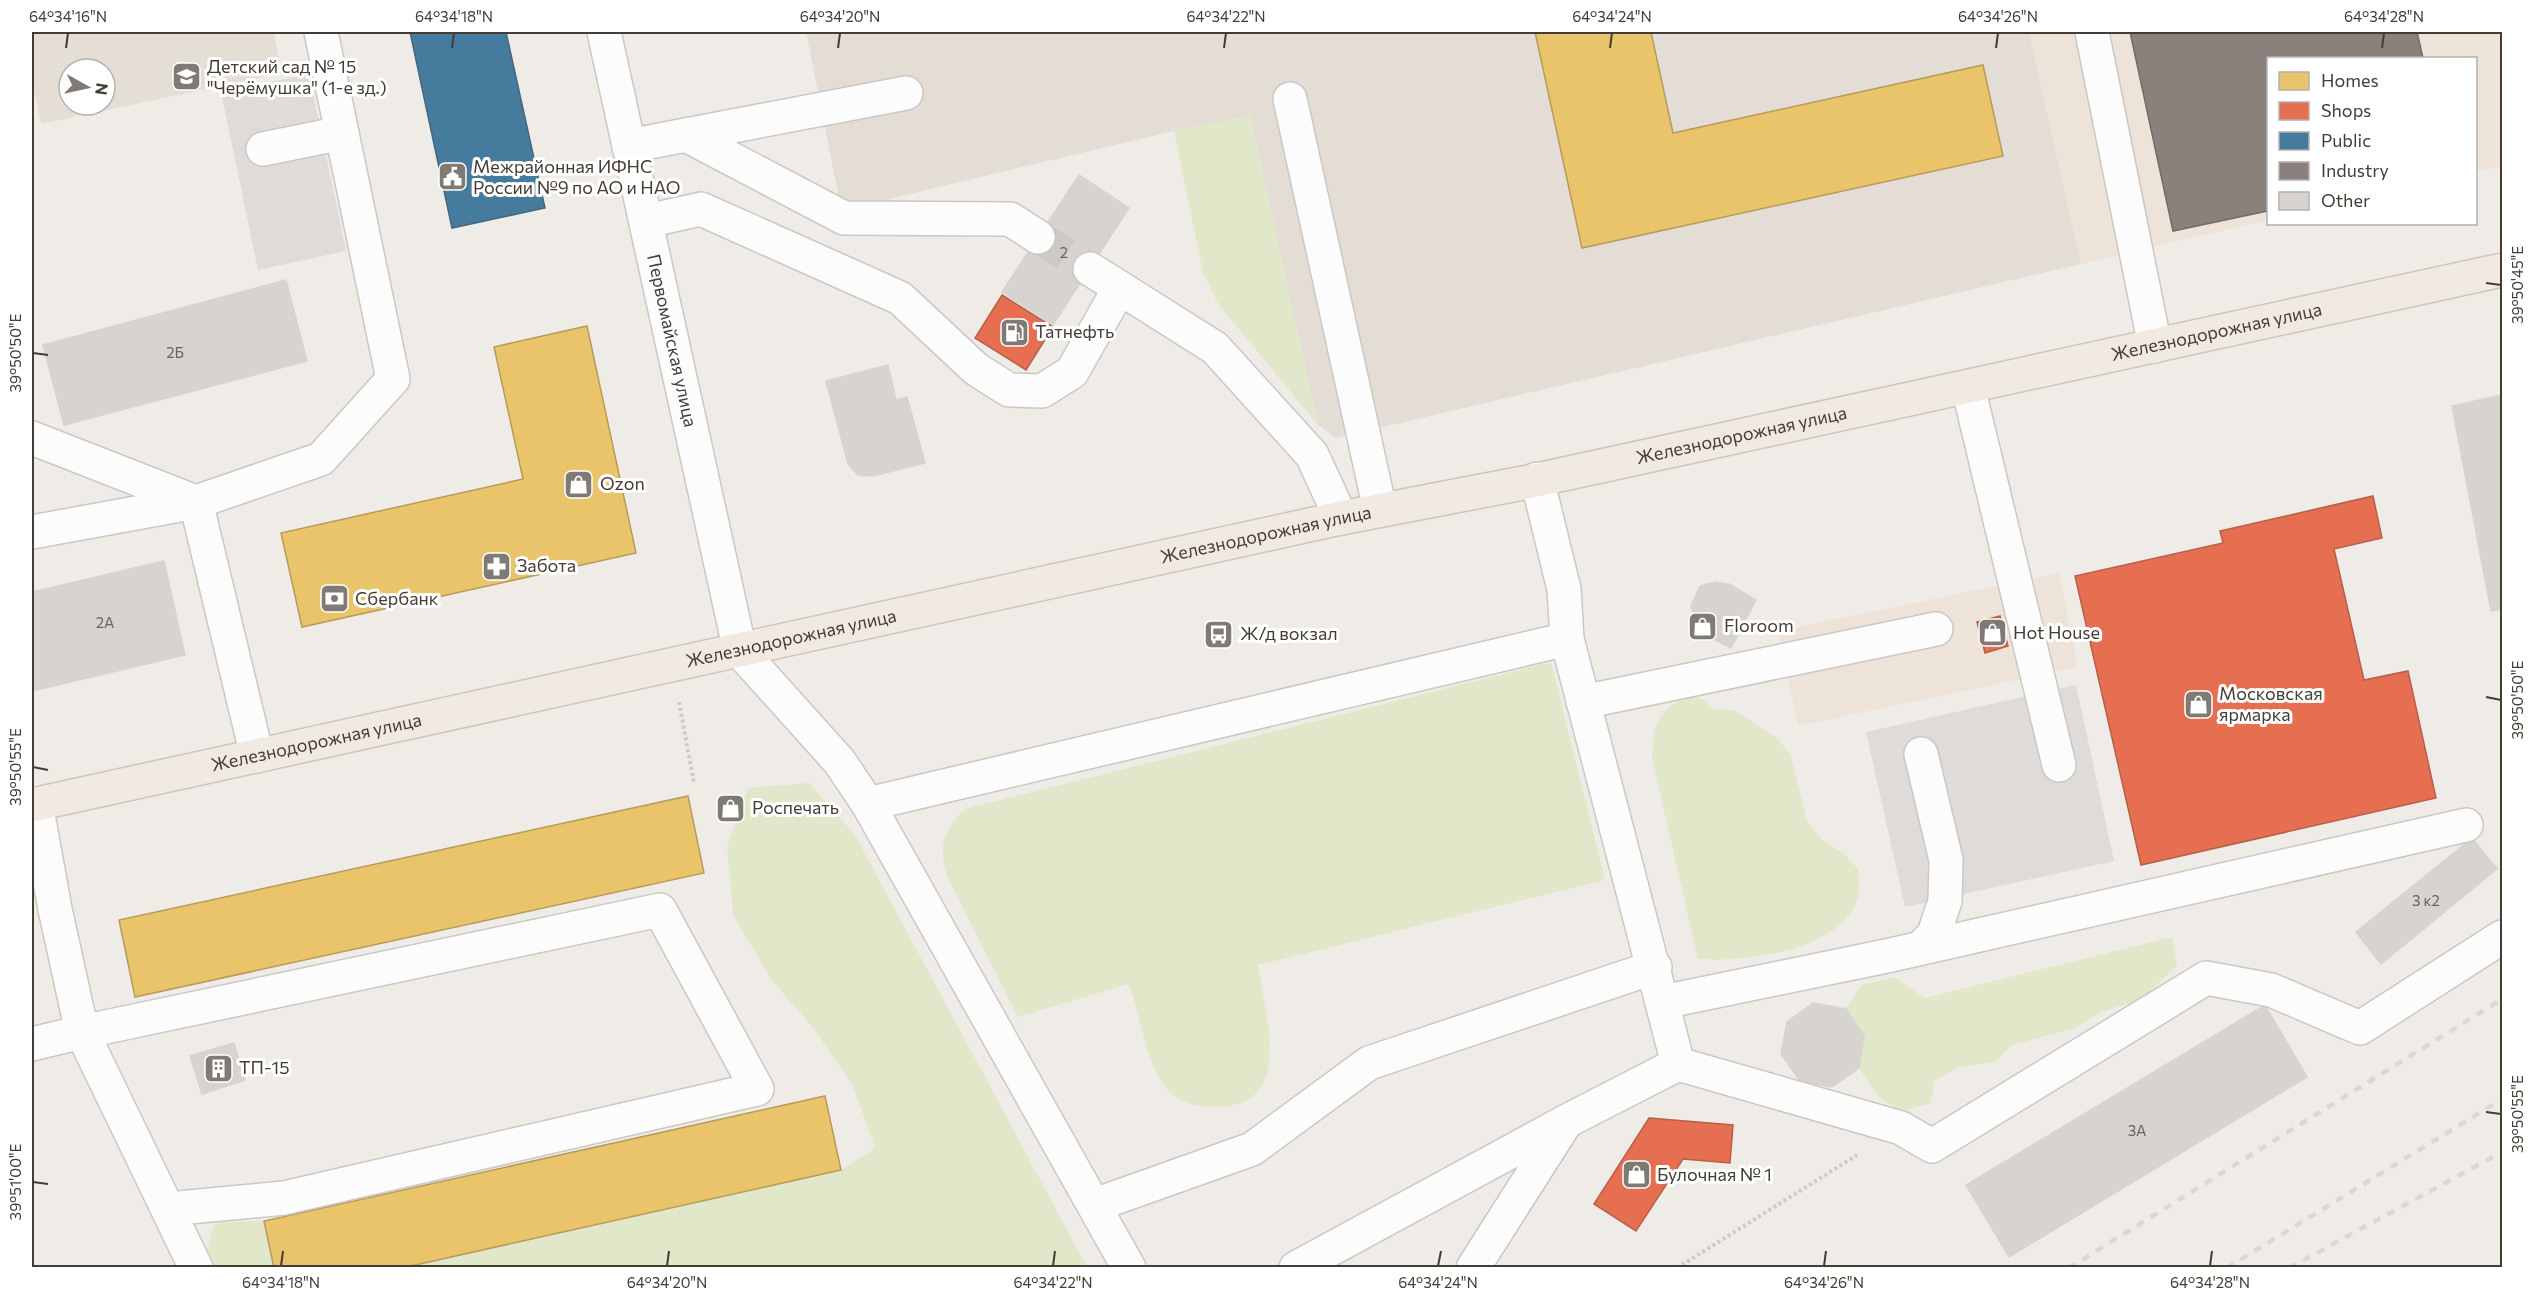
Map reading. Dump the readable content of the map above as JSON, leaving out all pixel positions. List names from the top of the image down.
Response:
{
  "streets": {
    "main road": ["Железнодорожная улица"],
    "street": ["Первомайская улица"]
  },
  "crossings": [
    ["Железнодорожная улица", "Первомайская улица"]
  ],
  "places": {
    "school or university": ["Детский сад № 15 \"Черёмушка\" (1-е зд.)"],
    "public building": ["Межрайонная ИФНС России №9 по АО и НАО"],
    "fuel station": ["Татнефть"],
    "shop": [
      "Ozon",
      "Floroom",
      "Hot House",
      "Московская ярмарка",
      "Роспечать",
      "Булочная № 1"
    ],
    "pharmacy": ["Забота"],
    "bank": ["Сбербанк"],
    "bus stop": ["Ж/д вокзал"],
    "building": ["ТП-15"]
  },
  "house_numbers": [
    "2",
    "2Б",
    "2А",
    "3 к2",
    "3А"
  ],
  "legend": [
    "Homes",
    "Shops",
    "Public",
    "Industry",
    "Other"
  ],
  "north": "right",
  "coordinates": [
    "64°34'16\"N",
    "64°34'18\"N",
    "64°34'20\"N",
    "64°34'22\"N",
    "64°34'24\"N",
    "64°34'26\"N",
    "64°34'28\"N",
    "39°50'45\"E",
    "39°50'50\"E",
    "39°50'55\"E",
    "39°51'00\"E"
  ]
}
